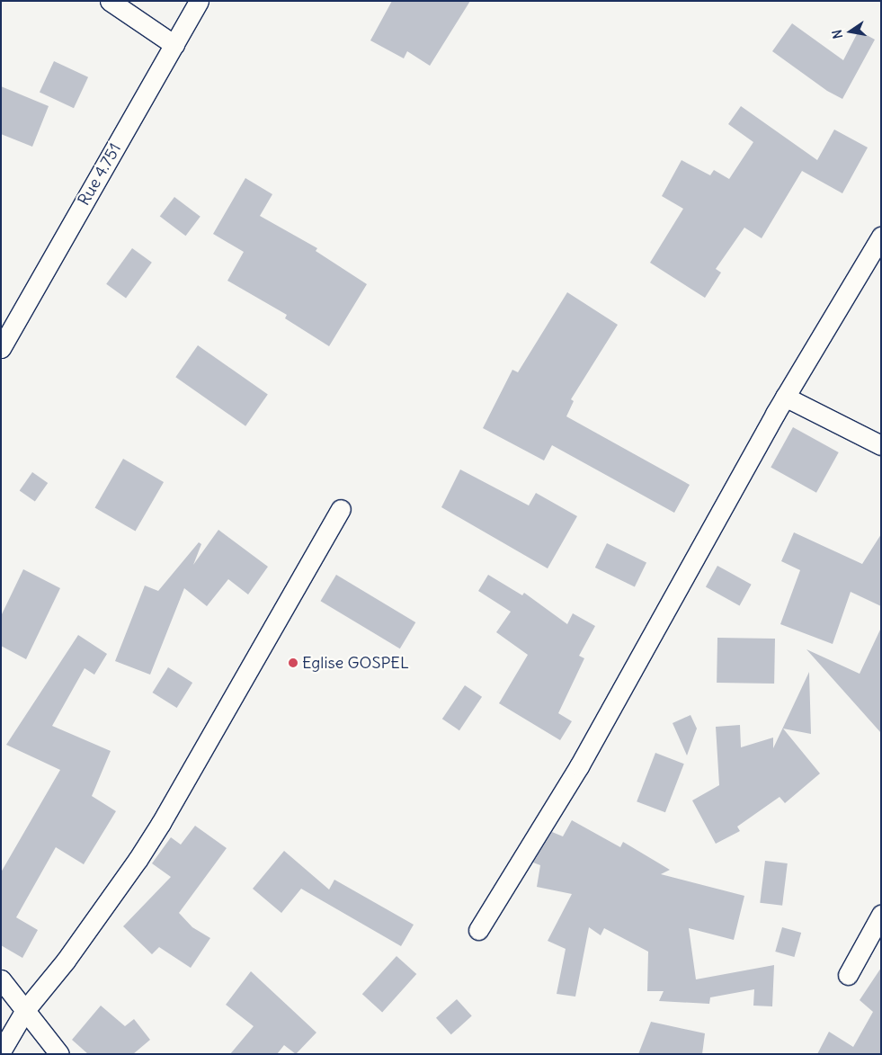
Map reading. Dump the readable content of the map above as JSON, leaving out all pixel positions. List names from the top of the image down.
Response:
{
  "streets": {
    "street": ["Rue 4.751"]
  },
  "places": ["Eglise GOSPEL"],
  "north": "left"
}
